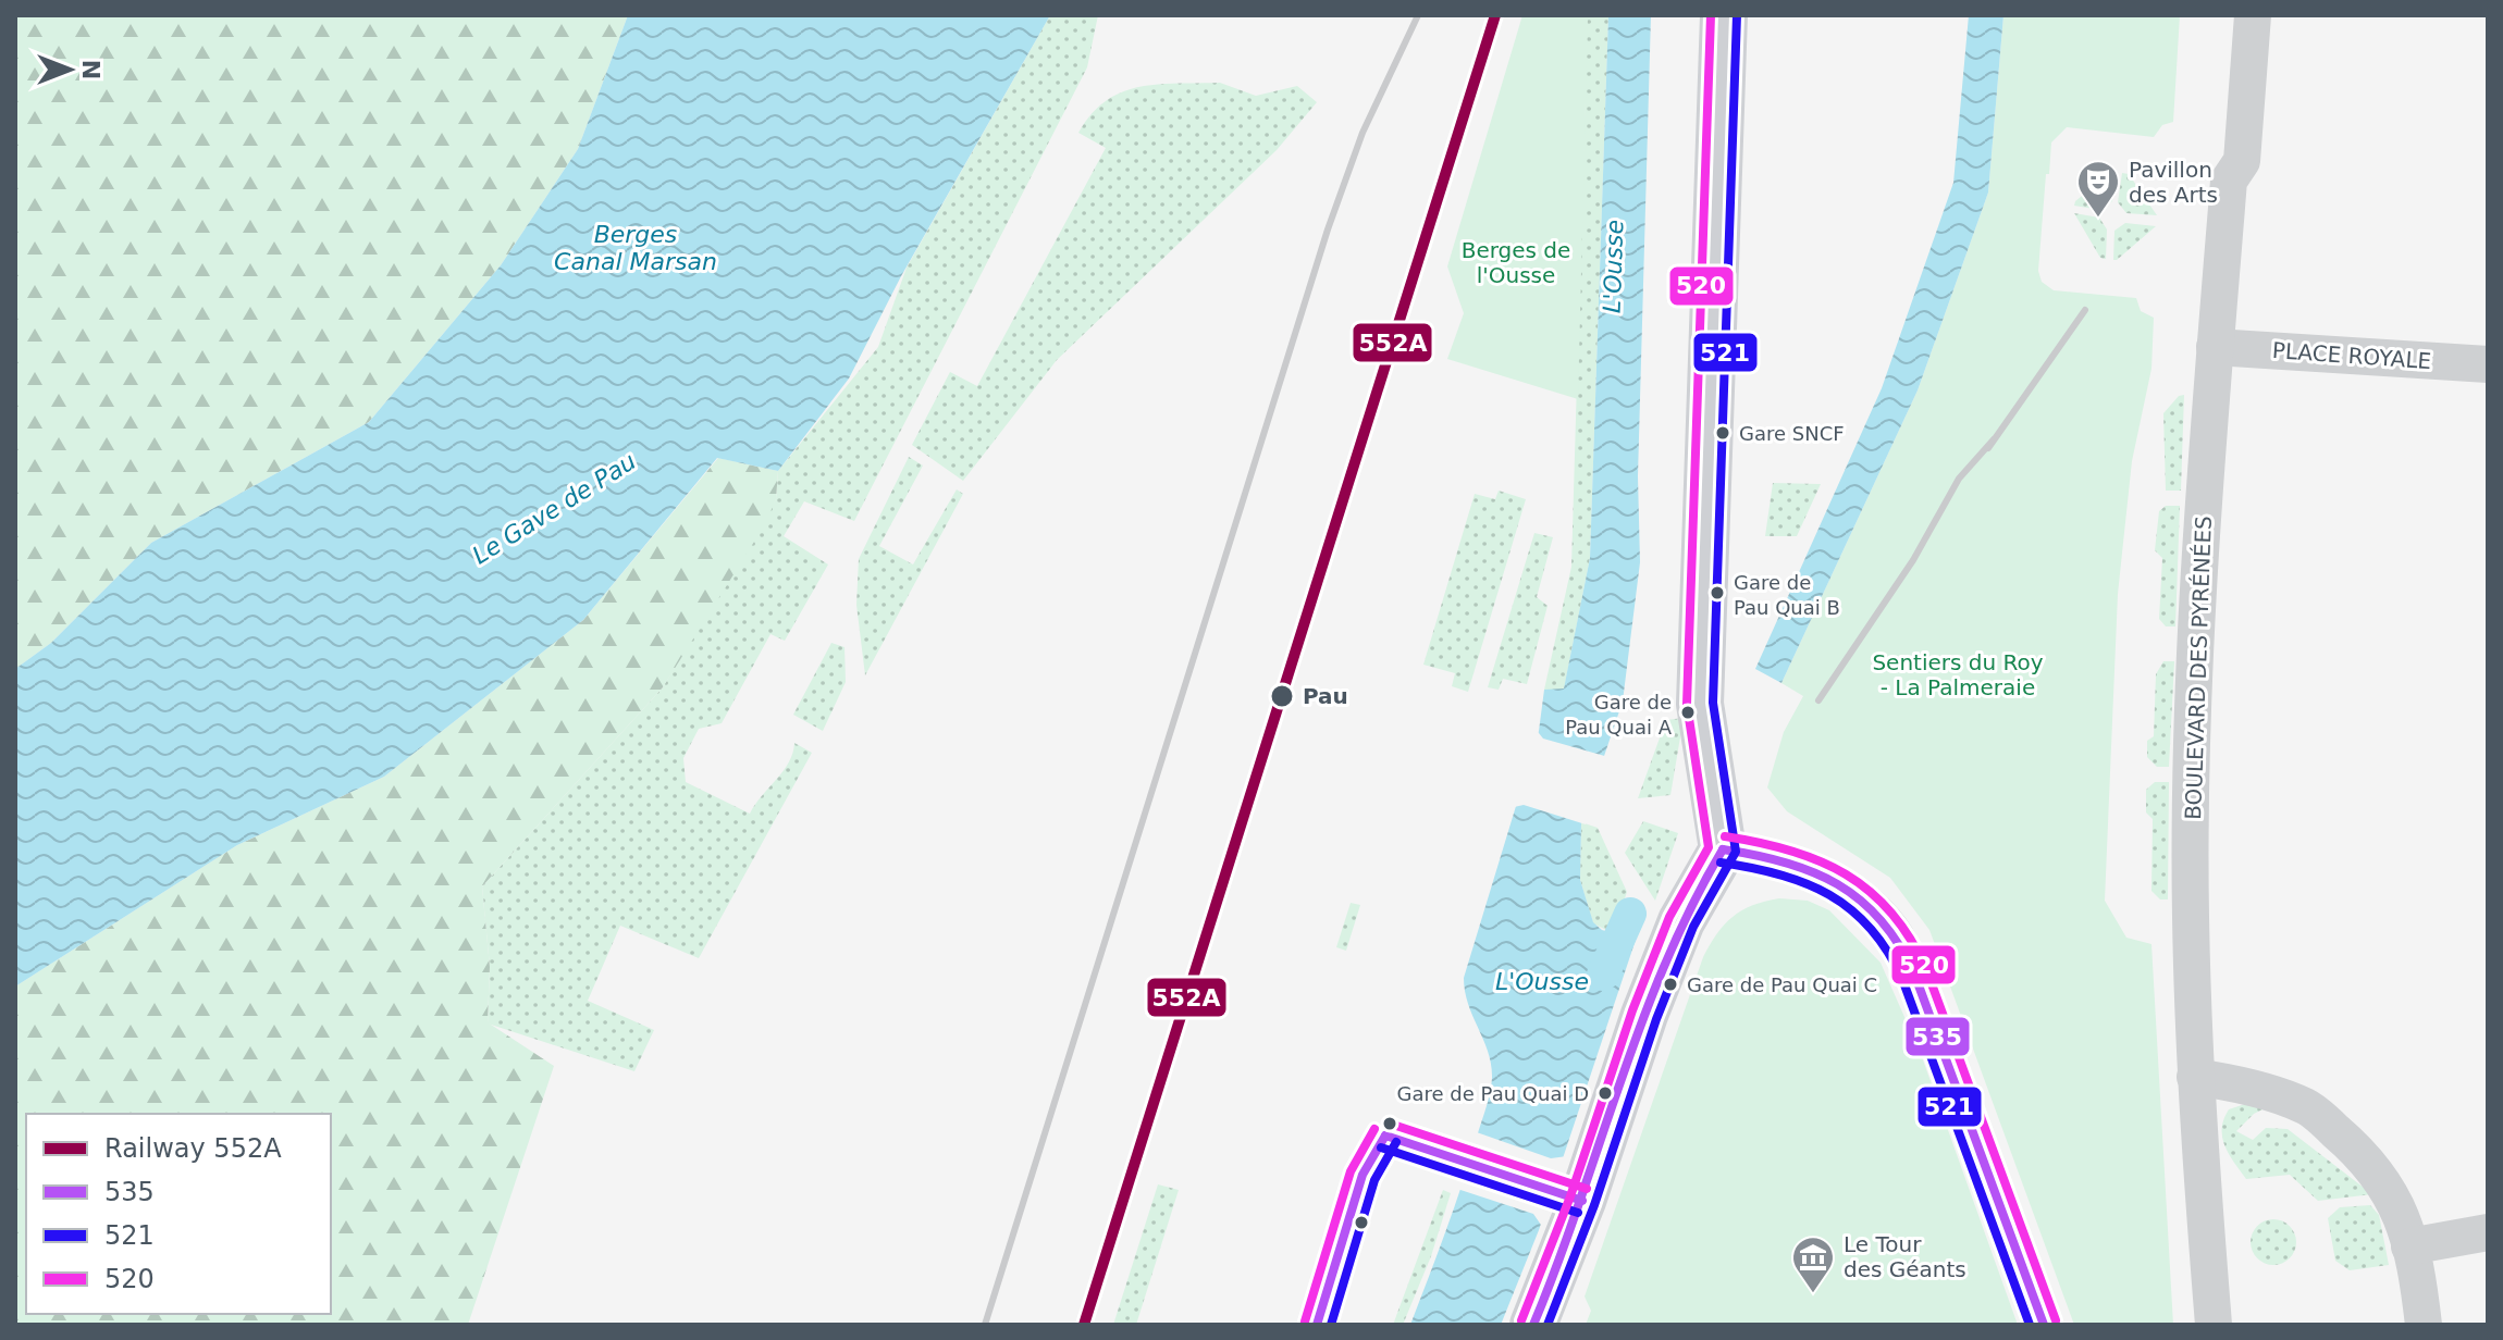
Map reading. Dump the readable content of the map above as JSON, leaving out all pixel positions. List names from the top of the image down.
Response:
{
  "streets": {
    "street": ["PLACE ROYALE", "BOULEVARD DES PYRÉNÉES"]
  },
  "crossings": [
    ["PLACE ROYALE", "BOULEVARD DES PYRÉNÉES"]
  ],
  "water": ["Berges Canal Marsan", "L'Ousse", "Le Gave de Pau"],
  "parks": ["Berges de l'Ousse", "Sentiers du Roy - La Palmeraie"],
  "places": {
    "theatre": ["Pavillon des Arts"],
    "other": [
      "Gare SNCF",
      "Gare de Pau Quai B",
      "Pau",
      "Gare de Pau Quai A",
      "Gare de Pau Quai C",
      "Gare de Pau Quai D"
    ],
    "museum": ["Le Tour des Géants"]
  },
  "lines": [
    "rail line 552A",
    "transit line 521",
    "transit line 520",
    "transit line 535"
  ],
  "legend": [
    "Railway 552A",
    "535",
    "521",
    "520"
  ],
  "north": "right"
}
